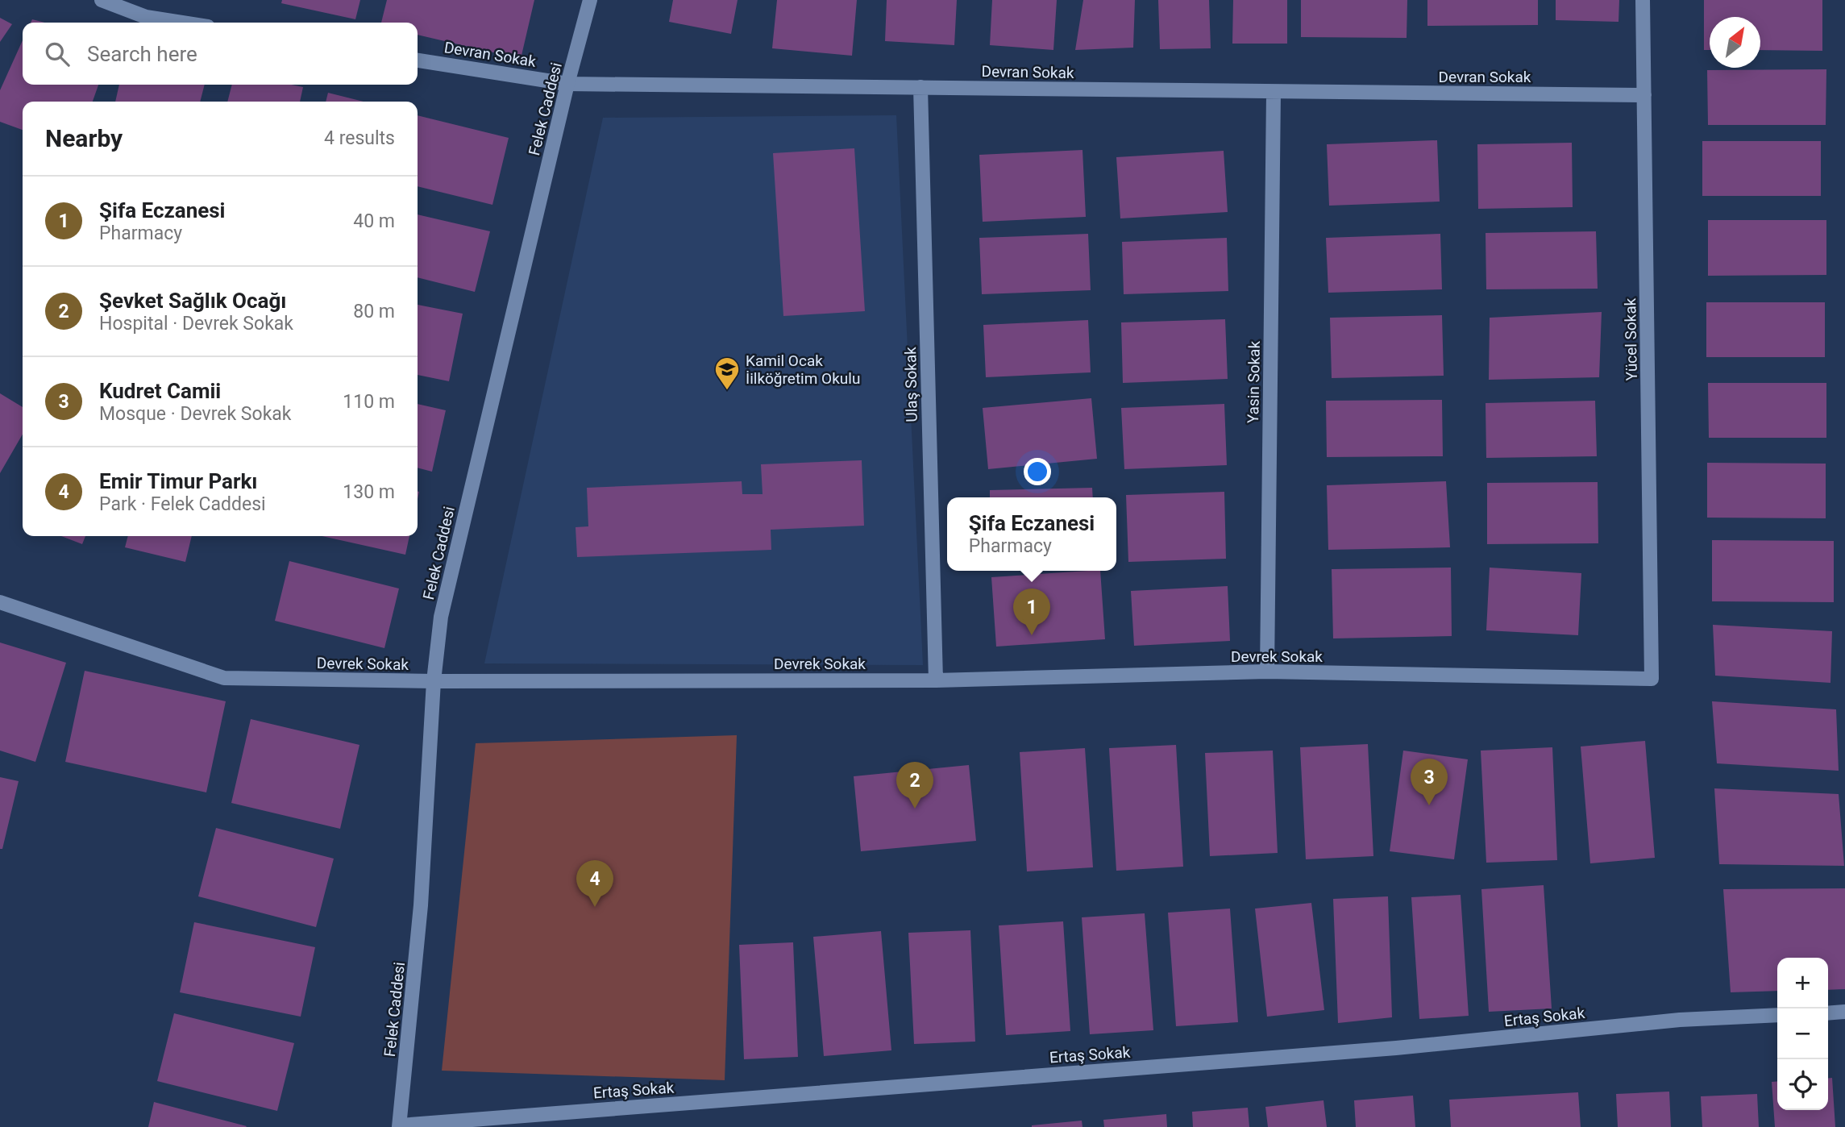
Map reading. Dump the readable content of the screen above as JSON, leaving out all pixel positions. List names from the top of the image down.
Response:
{
  "streets": {
    "street": [
      "Devran Sokak",
      "Felek Caddesi",
      "Yücel Sokak",
      "Yasin Sokak",
      "Ulaş Sokak",
      "Devrek Sokak",
      "Ertaş Sokak"
    ]
  },
  "crossings": [
    ["Devran Sokak", "Felek Caddesi"],
    ["Devran Sokak", "Yücel Sokak"],
    ["Devran Sokak", "Yasin Sokak"],
    ["Devran Sokak", "Ulaş Sokak"],
    ["Felek Caddesi", "Devrek Sokak"],
    ["Felek Caddesi", "Ertaş Sokak"],
    ["Yücel Sokak", "Devrek Sokak"],
    ["Yasin Sokak", "Devrek Sokak"],
    ["Ulaş Sokak", "Devrek Sokak"]
  ],
  "places": {
    "school or university": ["Kamil Ocak İilköğretim Okulu"]
  },
  "north": "top right",
  "page": {
    "search": "Search here",
    "heading": ["Nearby", "4 results"],
    "list": [
      {
        "mark": "1",
        "name": "Şifa Eczanesi",
        "note": "Pharmacy",
        "value": "40 m"
      },
      {
        "mark": "2",
        "name": "Şevket Sağlık Ocağı",
        "note": "Hospital · Devrek Sokak",
        "value": "80 m"
      },
      {
        "mark": "3",
        "name": "Kudret Camii",
        "note": "Mosque · Devrek Sokak",
        "value": "110 m"
      },
      {
        "mark": "4",
        "name": "Emir Timur Parkı",
        "note": "Park · Felek Caddesi",
        "value": "130 m"
      }
    ],
    "popup": ["Şifa Eczanesi", "Pharmacy"],
    "pins": [
      "1",
      "3",
      "2",
      "4"
    ],
    "map_buttons": ["+", "−"]
  }
}
